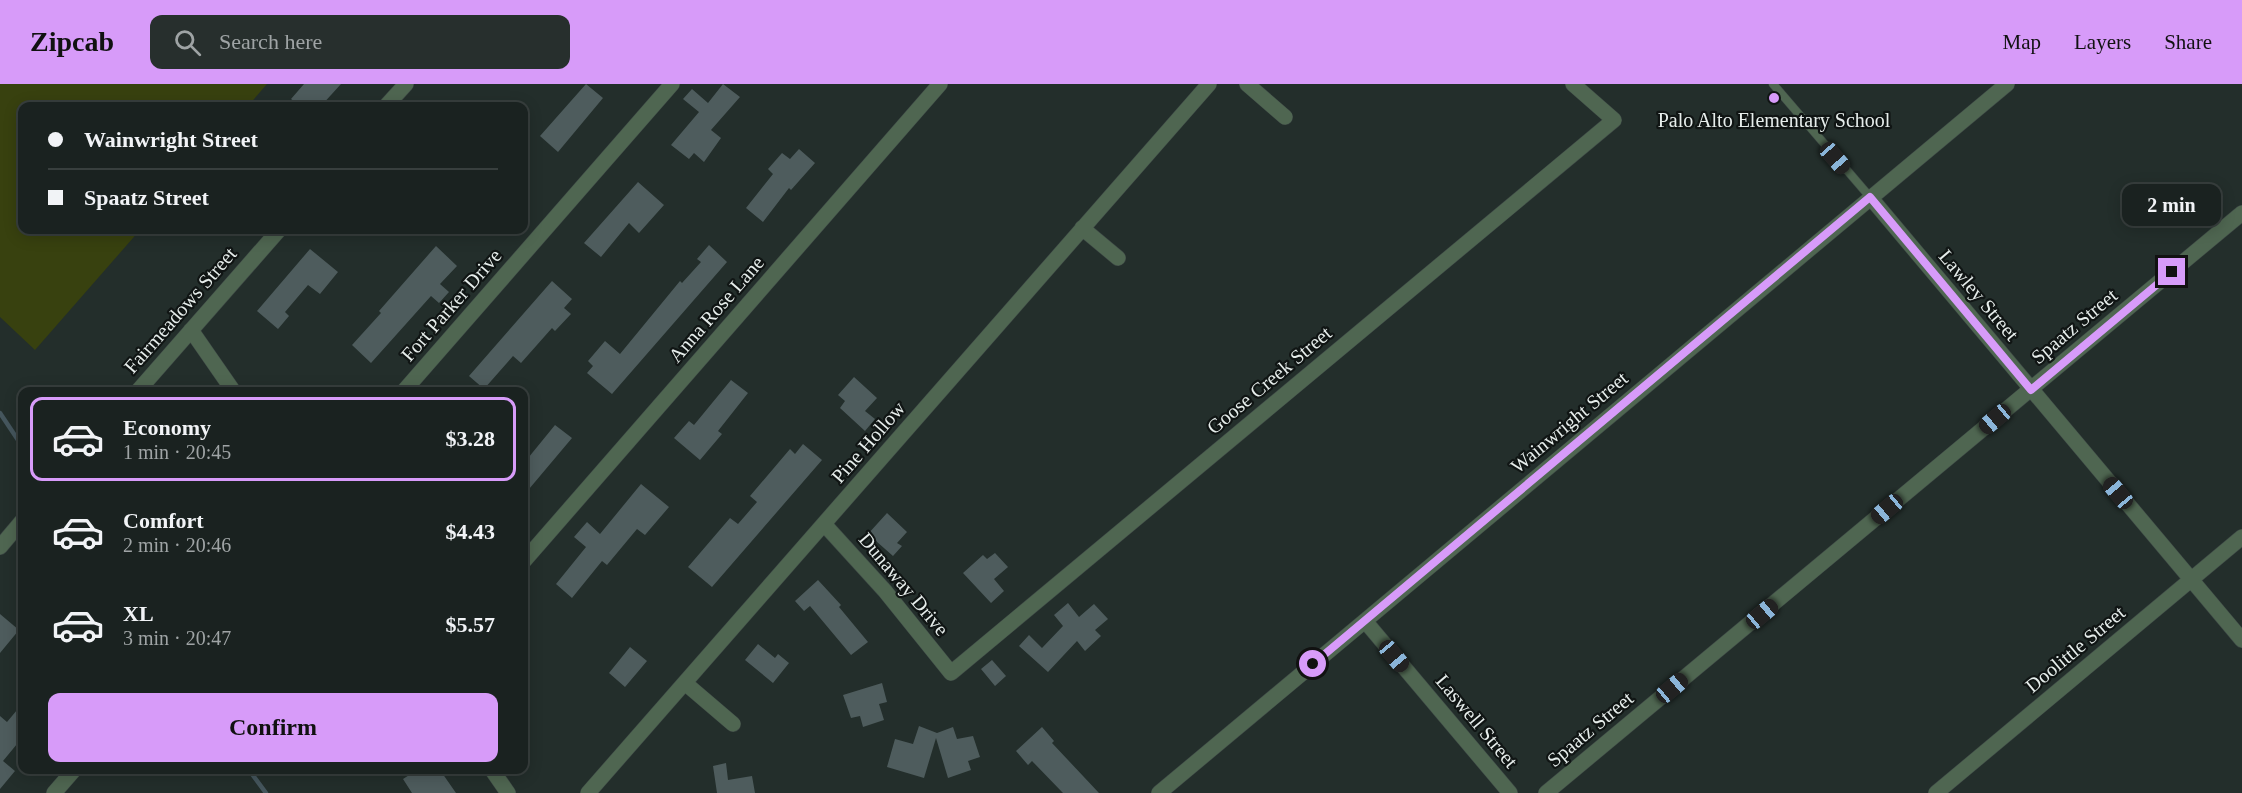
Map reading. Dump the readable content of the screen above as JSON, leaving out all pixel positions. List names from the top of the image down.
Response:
{
  "streets": {
    "street": [
      "Lawley Street",
      "Fort Parker Drive",
      "Anna Rose Lane",
      "Fairmeadows Street",
      "Spaatz Street",
      "Goose Creek Street",
      "Wainwright Street",
      "Pine Hollow",
      "Dunaway Drive",
      "Doolittle Street",
      "Laswell Street"
    ]
  },
  "crossings": [
    ["Lawley Street", "Spaatz Street"],
    ["Lawley Street", "Wainwright Street"],
    ["Lawley Street", "Doolittle Street"],
    ["Goose Creek Street", "Dunaway Drive"],
    ["Wainwright Street", "Laswell Street"],
    ["Pine Hollow", "Dunaway Drive"]
  ],
  "places": ["Palo Alto Elementary School"],
  "page": {
    "header": "Zipcab",
    "search": "Search here",
    "nav": ["Map", "Layers", "Share"],
    "banner": ["Wainwright Street", "Spaatz Street"],
    "bubble": "2 min",
    "list": [
      {
        "name": "Economy",
        "note": "1 min · 20:45",
        "value": "$3.28"
      },
      {
        "name": "Comfort",
        "note": "2 min · 20:46",
        "value": "$4.43"
      },
      {
        "name": "XL",
        "note": "3 min · 20:47",
        "value": "$5.57"
      }
    ],
    "buttons": "Confirm"
  }
}
